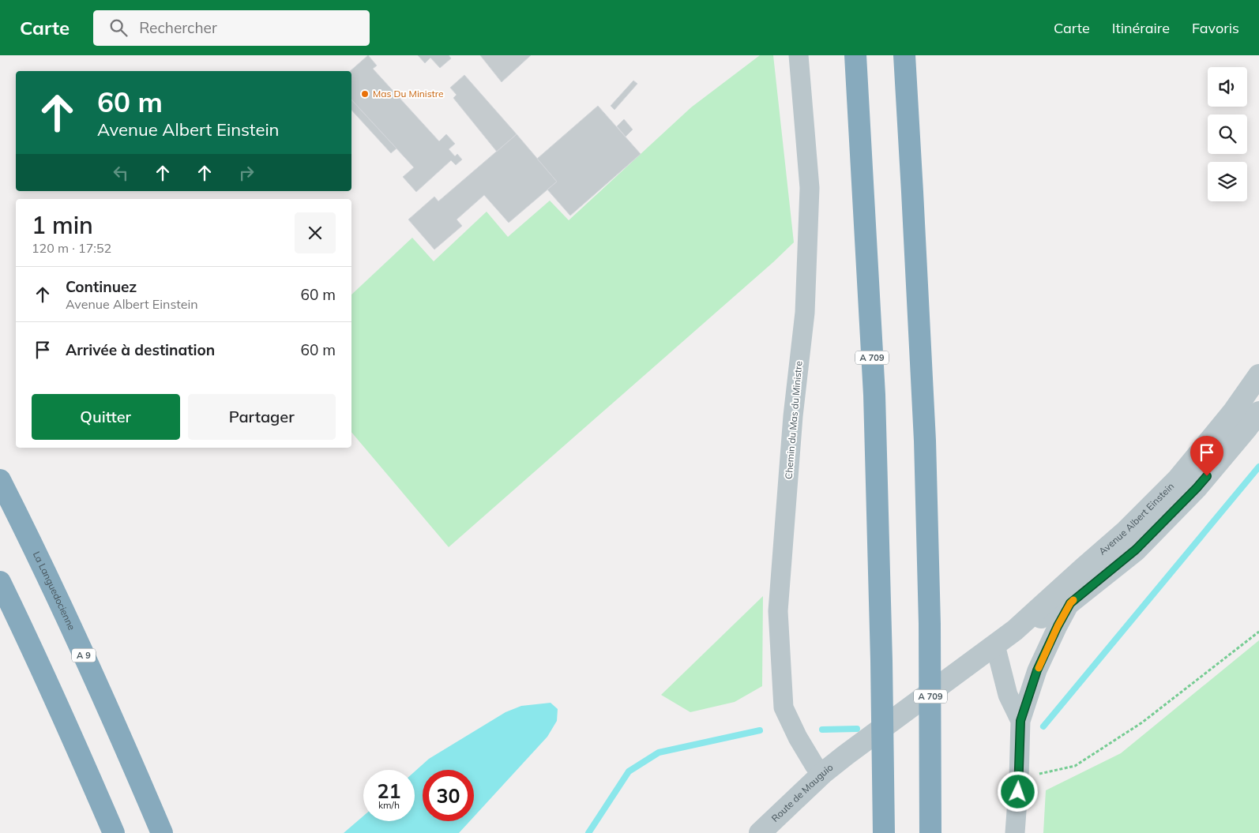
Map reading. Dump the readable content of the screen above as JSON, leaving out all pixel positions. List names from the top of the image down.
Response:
{
  "streets": {
    "highway": ["A 709", "La Languedocienne", "A 9"],
    "street": ["Chemin du Mas du Ministre", "Avenue Albert Einstein", "Route de Mauguio"]
  },
  "crossings": [
    ["Chemin du Mas du Ministre", "Route de Mauguio"],
    ["Avenue Albert Einstein", "Route de Mauguio"]
  ],
  "places": ["Mas Du Ministre"],
  "page": {
    "header": "Carte",
    "search": "Rechercher",
    "nav": ["Carte", "Itinéraire", "Favoris"],
    "turn": ["60 m", "Avenue Albert Einstein"],
    "heading": ["1 min", "120 m · 17:52"],
    "list": [
      {
        "name": "Continuez",
        "note": "Avenue Albert Einstein",
        "value": "60 m"
      },
      {
        "name": "Arrivée à destination",
        "value": "60 m"
      }
    ],
    "buttons": ["Quitter", "Partager"],
    "speed": "21 km/h",
    "limit": "30"
  }
}
